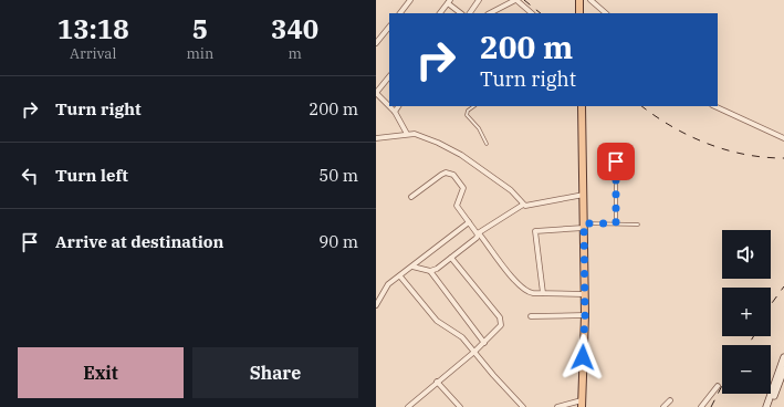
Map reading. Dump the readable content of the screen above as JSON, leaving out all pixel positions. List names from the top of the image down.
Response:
{
  "page": {
    "eta": [
      "13:18",
      "Arrival",
      "5",
      "min",
      "340",
      "m"
    ],
    "turn": ["200 m", "Turn right"],
    "list": [
      {
        "name": "Turn right",
        "value": "200 m"
      },
      {
        "name": "Turn left",
        "value": "50 m"
      },
      {
        "name": "Arrive at destination",
        "value": "90 m"
      }
    ],
    "map_buttons": ["+", "−"],
    "buttons": ["Exit", "Share"]
  }
}
